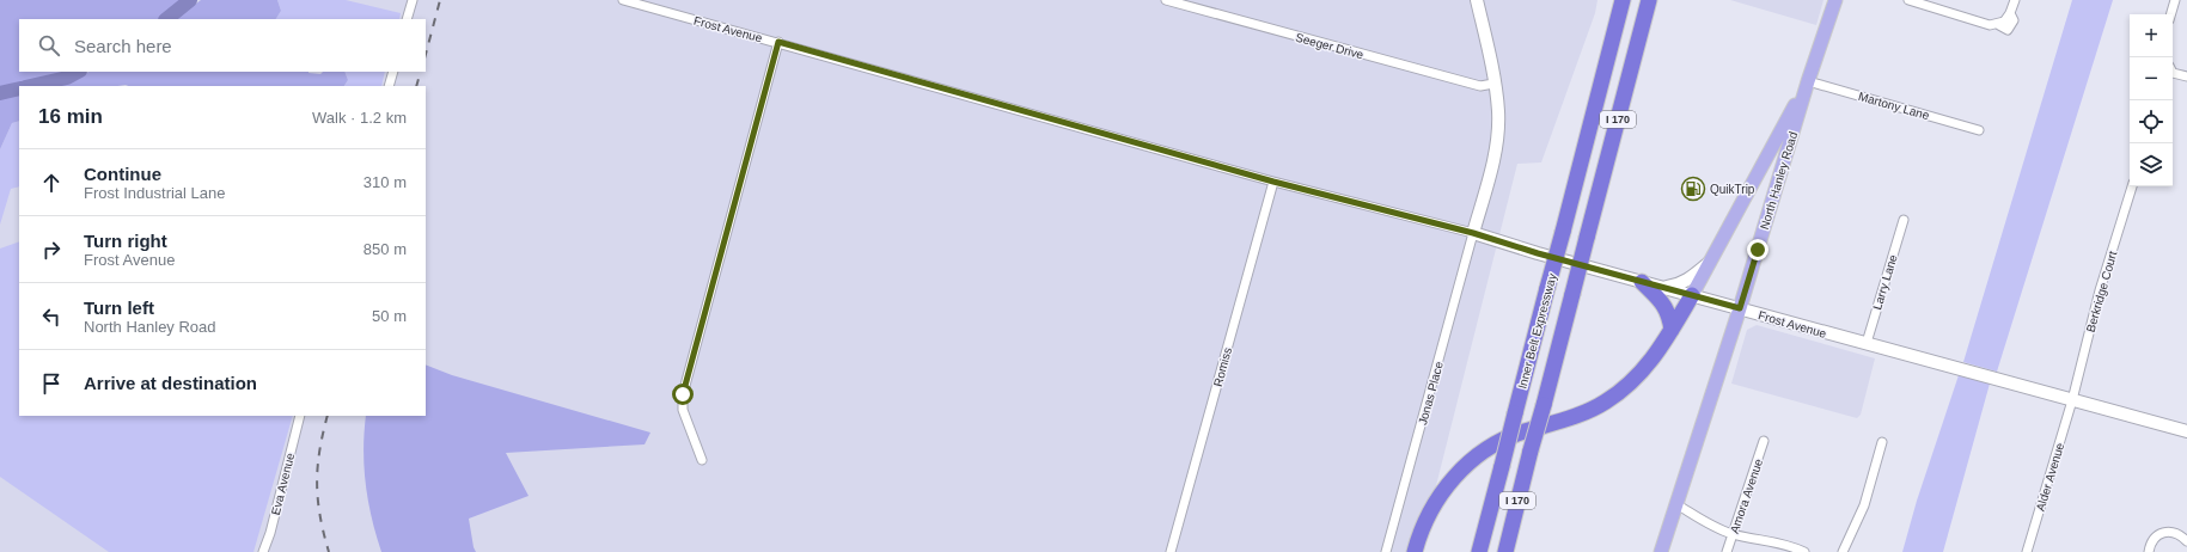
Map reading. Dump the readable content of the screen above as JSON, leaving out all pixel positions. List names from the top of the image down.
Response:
{
  "streets": {
    "highway": ["I 170", "Inner Belt Expressway"],
    "main road": ["North Hanley Road"],
    "street": [
      "Frost Avenue",
      "Seeger Drive",
      "Martony Lane",
      "Larry Lane",
      "Berkridge Court",
      "Romiss",
      "Jonas Place",
      "Alder Avenue",
      "Eva Avenue",
      "Amora Avenue"
    ]
  },
  "crossings": [
    ["Frost Avenue", "North Hanley Road"],
    ["Frost Avenue", "Larry Lane"],
    ["Frost Avenue", "Berkridge Court"],
    ["Frost Avenue", "Romiss"],
    ["Frost Avenue", "Jonas Place"],
    ["Frost Avenue", "Alder Avenue"],
    ["Martony Lane", "North Hanley Road"],
    ["Berkridge Court", "Alder Avenue"]
  ],
  "places": {
    "fuel station": ["QuikTrip"]
  },
  "page": {
    "map_buttons": ["+", "−"],
    "search": "Search here",
    "heading": ["16 min", "Walk · 1.2 km"],
    "list": [
      ["Continue", "Frost Industrial Lane", "310 m"],
      ["Turn right", "Frost Avenue", "850 m"],
      ["Turn left", "North Hanley Road", "50 m"],
      "Arrive at destination"
    ]
  }
}
